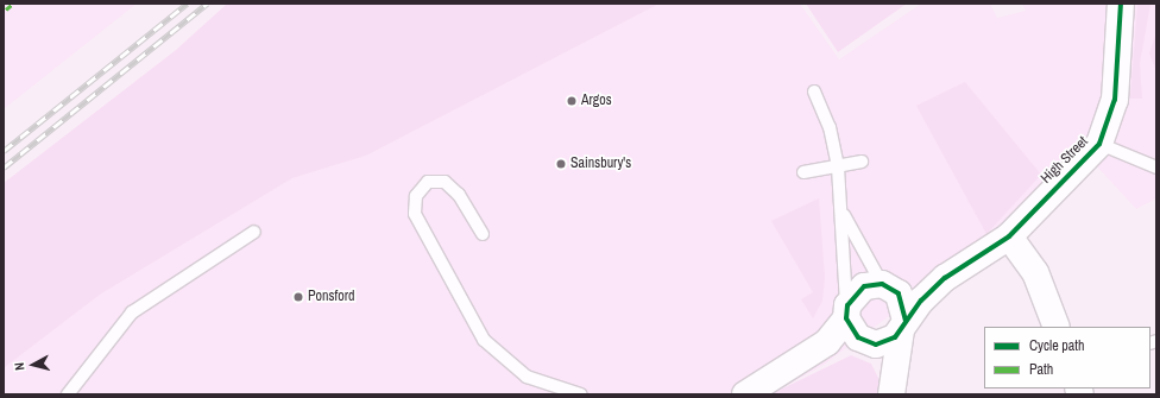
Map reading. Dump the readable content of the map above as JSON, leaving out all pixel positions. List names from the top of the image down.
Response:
{
  "streets": {
    "street": ["High Street"]
  },
  "places": ["Argos", "Sainsbury's", "Ponsford"],
  "legend": ["Cycle path", "Path"],
  "north": "left"
}
